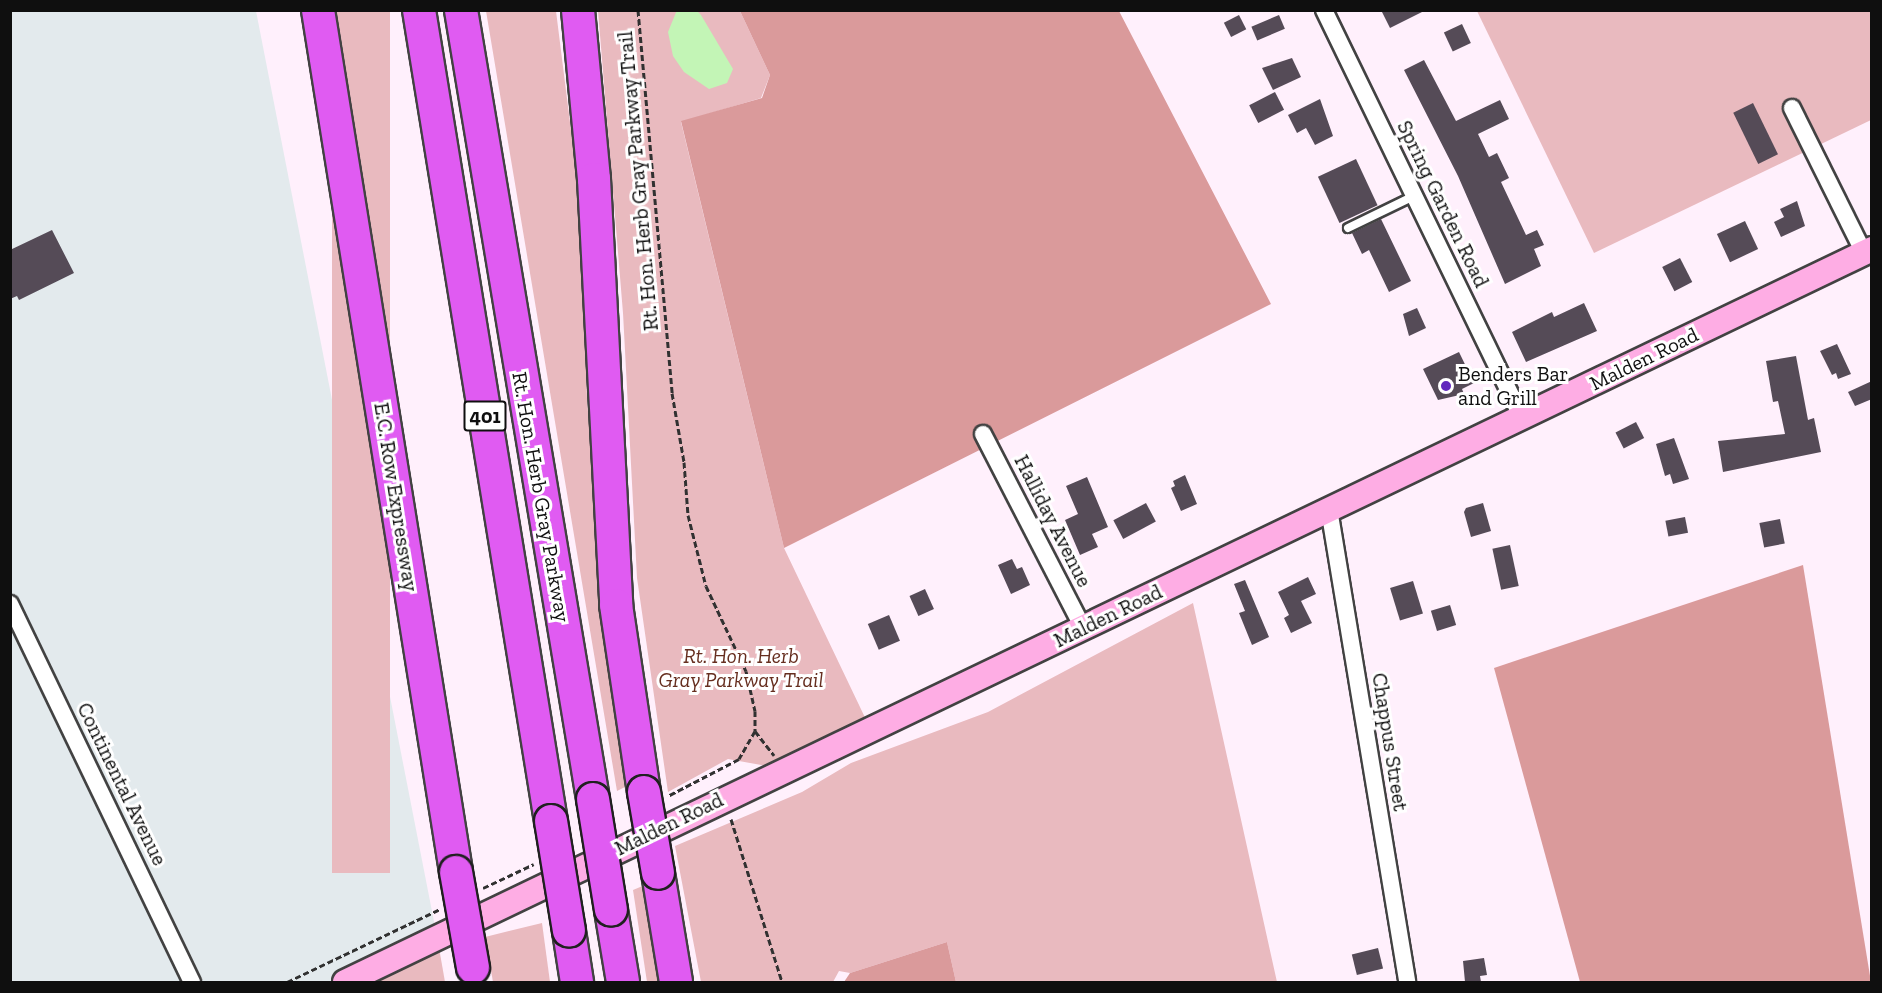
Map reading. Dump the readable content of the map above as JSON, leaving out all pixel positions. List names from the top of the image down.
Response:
{
  "streets": {
    "highway": ["401", "E.C. Row Expressway", "Rt. Hon. Herb Gray Parkway"],
    "main road": ["Malden Road"],
    "street": [
      "Spring Garden Road",
      "Halliday Avenue",
      "Chappus Street",
      "Continental Avenue"
    ],
    "path": ["Rt. Hon. Herb Gray Parkway Trail"]
  },
  "crossings": [
    ["Spring Garden Road", "Malden Road"],
    ["Malden Road", "Halliday Avenue"],
    ["Malden Road", "Chappus Street"]
  ],
  "parks": ["Rt. Hon. Herb Gray Parkway Trail"],
  "places": ["Benders Bar and Grill"]
}
